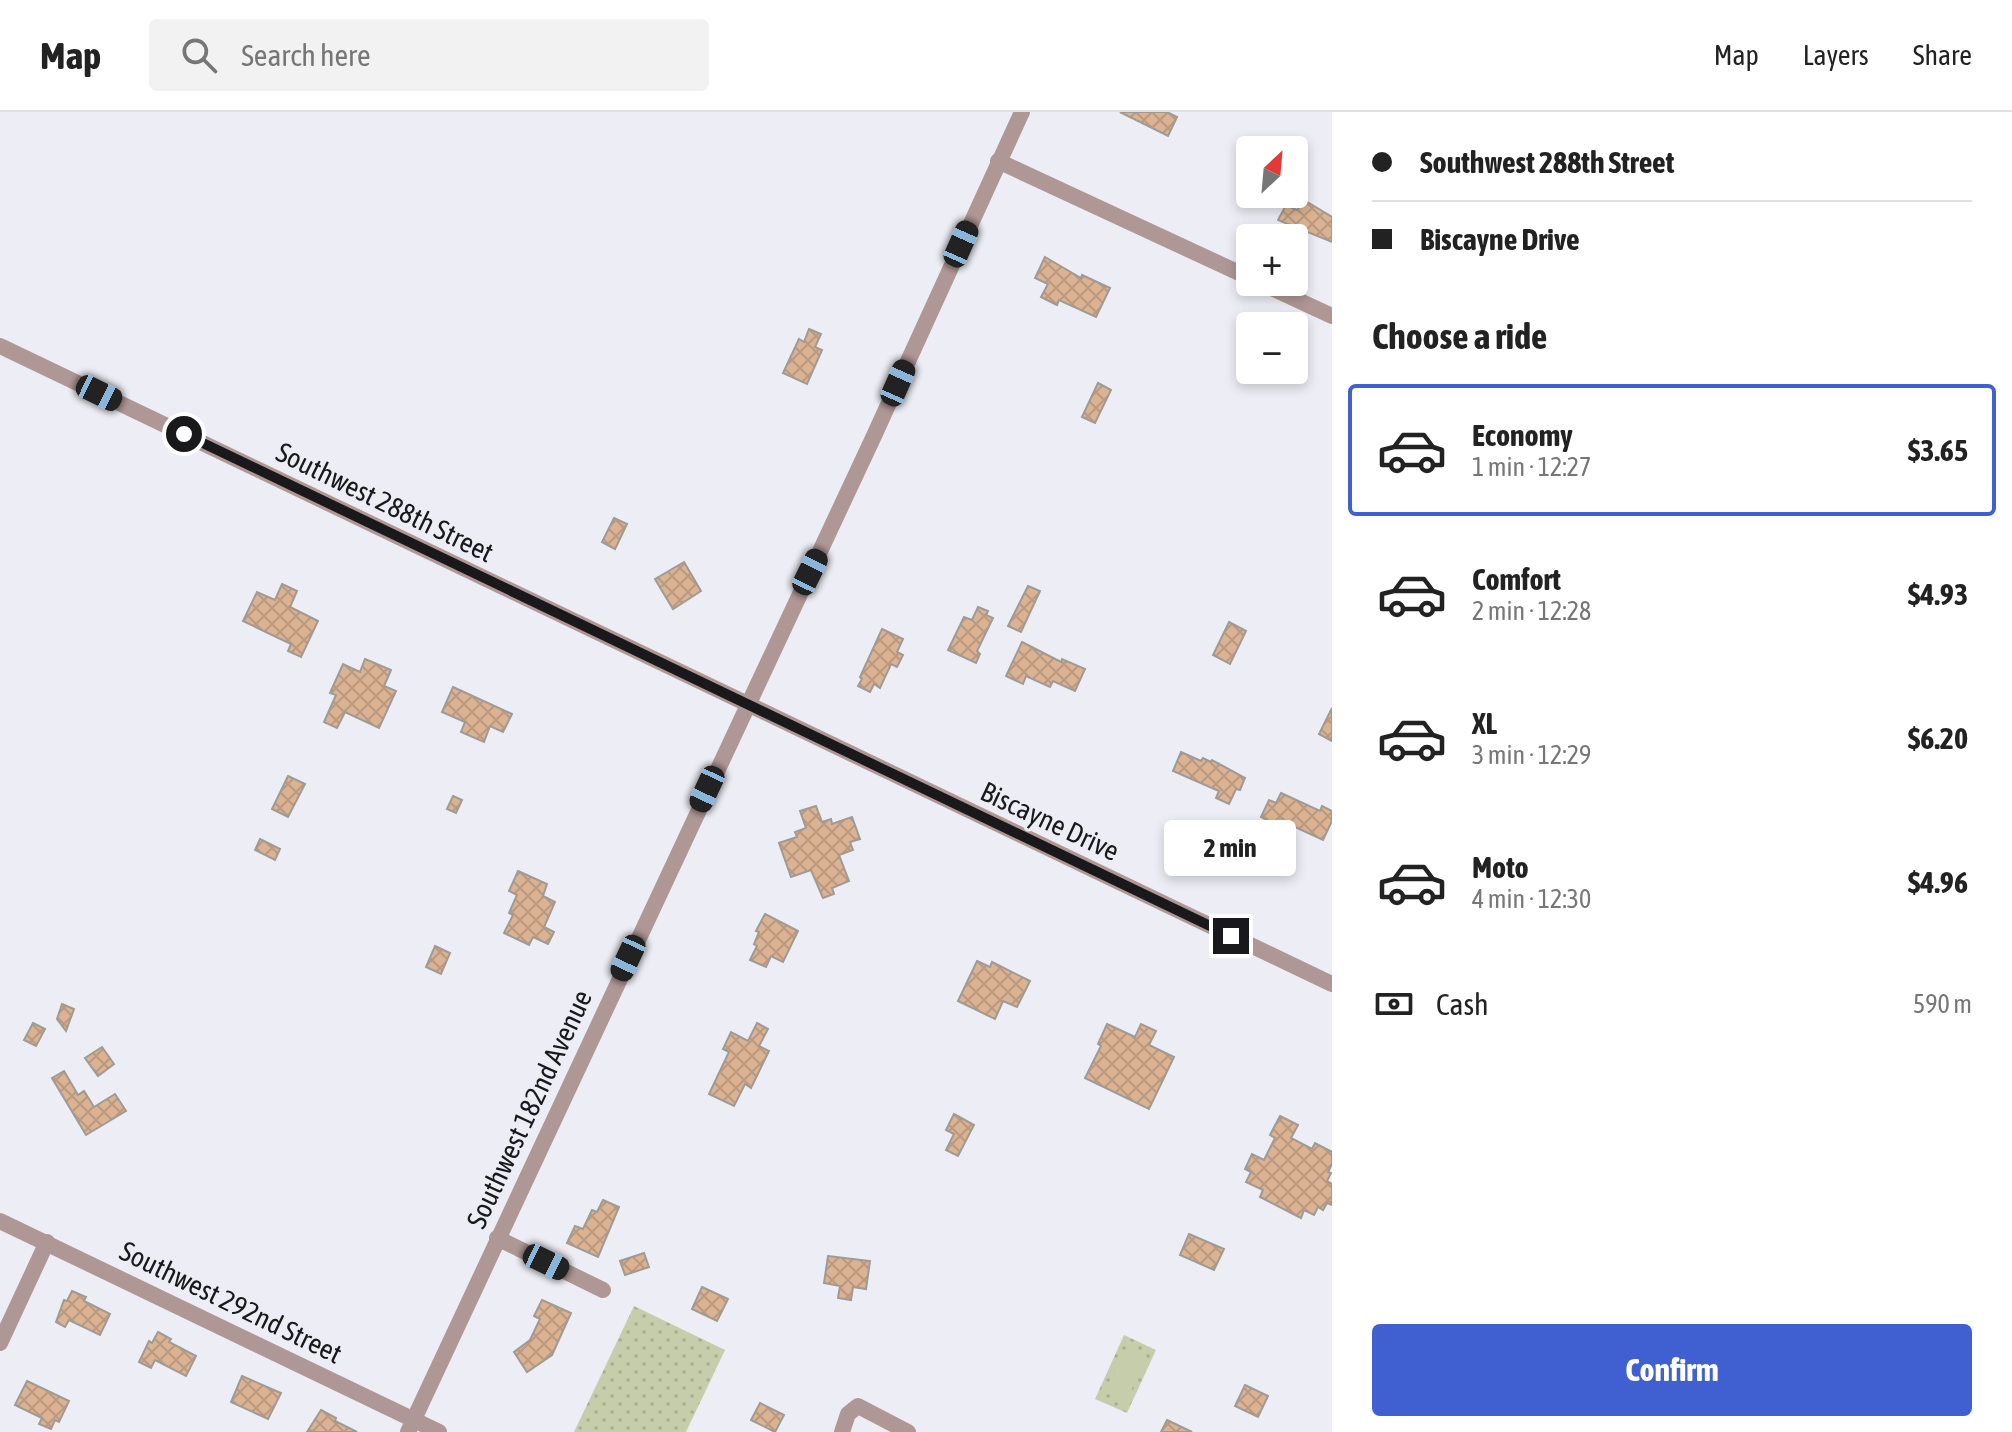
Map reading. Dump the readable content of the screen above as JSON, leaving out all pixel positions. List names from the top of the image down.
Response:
{
  "streets": {
    "street": [
      "Southwest 288th Street",
      "Biscayne Drive",
      "Southwest 182nd Avenue",
      "Southwest 292nd Street"
    ]
  },
  "crossings": [
    ["Southwest 288th Street", "Biscayne Drive"],
    ["Southwest 288th Street", "Southwest 182nd Avenue"],
    ["Biscayne Drive", "Southwest 182nd Avenue"],
    ["Southwest 182nd Avenue", "Southwest 292nd Street"]
  ],
  "north": "top right",
  "page": {
    "header": "Map",
    "search": "Search here",
    "nav": ["Map", "Layers", "Share"],
    "banner": ["Southwest 288th Street", "Biscayne Drive"],
    "map_buttons": ["+", "−"],
    "heading": "Choose a ride",
    "list": [
      {
        "name": "Economy",
        "note": "1 min · 12:27",
        "value": "$3.65"
      },
      {
        "name": "Comfort",
        "note": "2 min · 12:28",
        "value": "$4.93"
      },
      {
        "name": "XL",
        "note": "3 min · 12:29",
        "value": "$6.20"
      },
      {
        "name": "Moto",
        "note": "4 min · 12:30",
        "value": "$4.96"
      }
    ],
    "bubble": "2 min",
    "pay": ["Cash", "590 m"],
    "buttons": "Confirm"
  }
}
